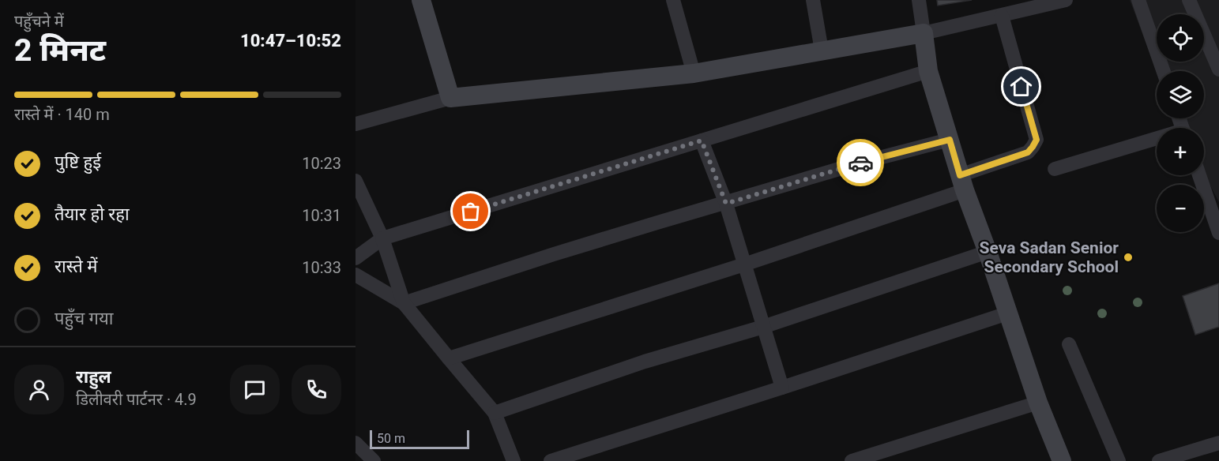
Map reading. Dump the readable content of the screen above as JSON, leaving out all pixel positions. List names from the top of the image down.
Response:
{
  "places": ["Seva Sadan Senior Secondary School"],
  "scale_bar": "50 m",
  "page": {
    "heading": ["2 मिनट", "पहुँचने में", "10:47–10:52"],
    "panel": ["राहुल", "डिलीवरी पार्टनर · 4.9"],
    "map_buttons": ["+", "−"],
    "bar": "रास्ते में · 140 m",
    "list": [
      ["पुष्टि हुई", "10:23"],
      ["तैयार हो रहा", "10:31"],
      ["रास्ते में", "10:33"],
      "पहुँच गया"
    ],
    "scale": "50 m"
  }
}
